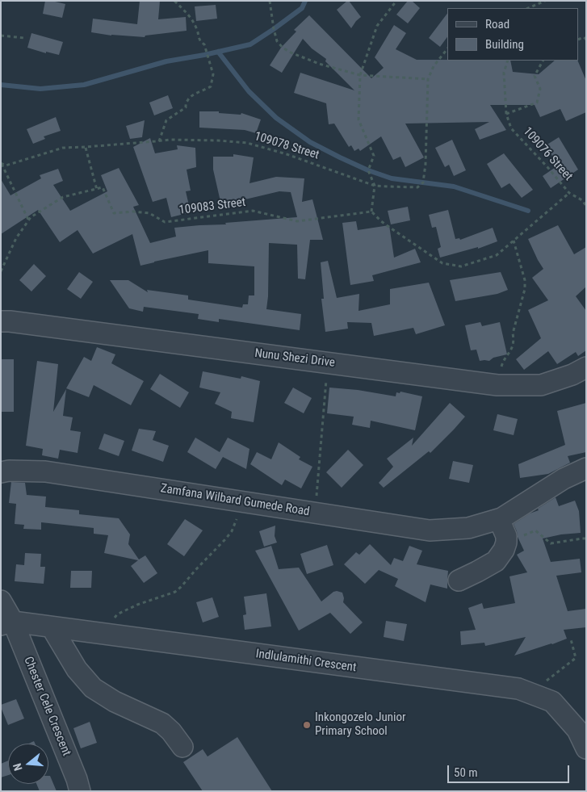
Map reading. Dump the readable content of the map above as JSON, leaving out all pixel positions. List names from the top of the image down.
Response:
{
  "streets": {
    "street": [
      "Nunu Shezi Drive",
      "Zamfana Wilbard Gumede Road",
      "Indlulamithi Crescent",
      "Chester Cele Crescent"
    ],
    "path": ["109078 Street", "109076 Street", "109083 Street"]
  },
  "crossings": [
    ["Indlulamithi Crescent", "Chester Cele Crescent"]
  ],
  "places": ["Inkongozelo Junior Primary School"],
  "legend": ["Road", "Building"],
  "scale_bar": "50 m",
  "north": "left"
}
